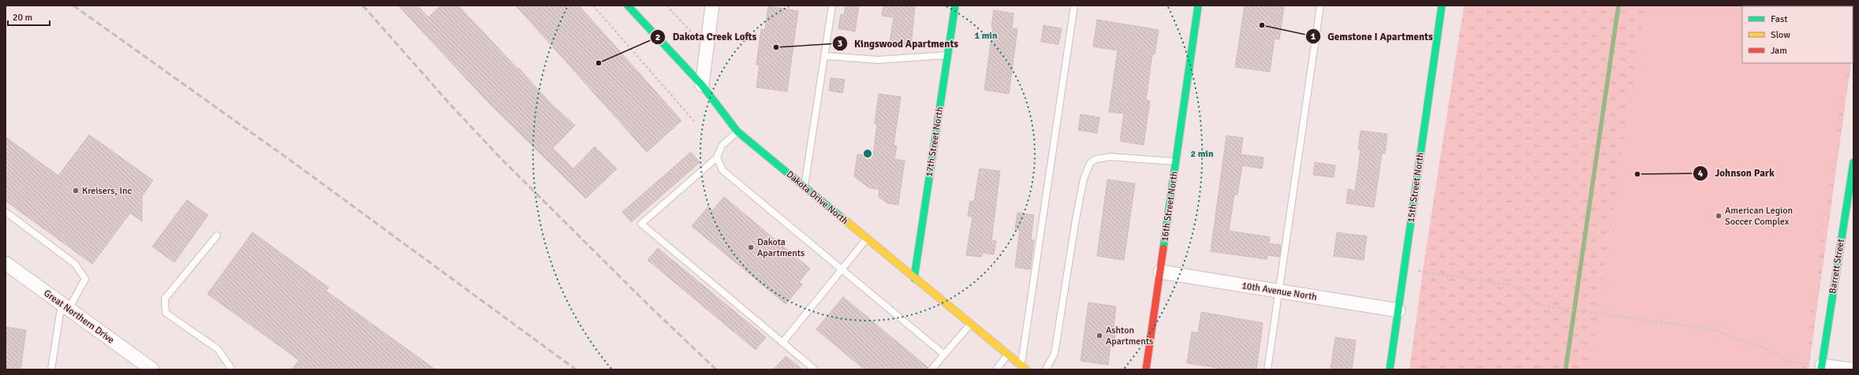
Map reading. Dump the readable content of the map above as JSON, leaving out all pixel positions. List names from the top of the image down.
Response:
{
  "streets": {
    "street": [
      "17th Street North",
      "15th Street North",
      "Dakota Drive North",
      "16th Street North",
      "Barrett Street",
      "10th Avenue North",
      "Great Northern Drive"
    ]
  },
  "crossings": [
    ["17th Street North", "Dakota Drive North"],
    ["15th Street North", "10th Avenue North"],
    ["16th Street North", "10th Avenue North"]
  ],
  "places": [
    "Gemstone I Apartments",
    "Kingswood Apartments",
    "Dakota Creek Lofts",
    "Johnson Park",
    "Kreisers, Inc",
    "American Legion Soccer Complex",
    "Dakota Apartments",
    "Ashton Apartments"
  ],
  "legend": ["Fast", "Slow", "Jam"],
  "scale_bar": "20 m",
  "rings": ["1 min", "2 min"]
}
